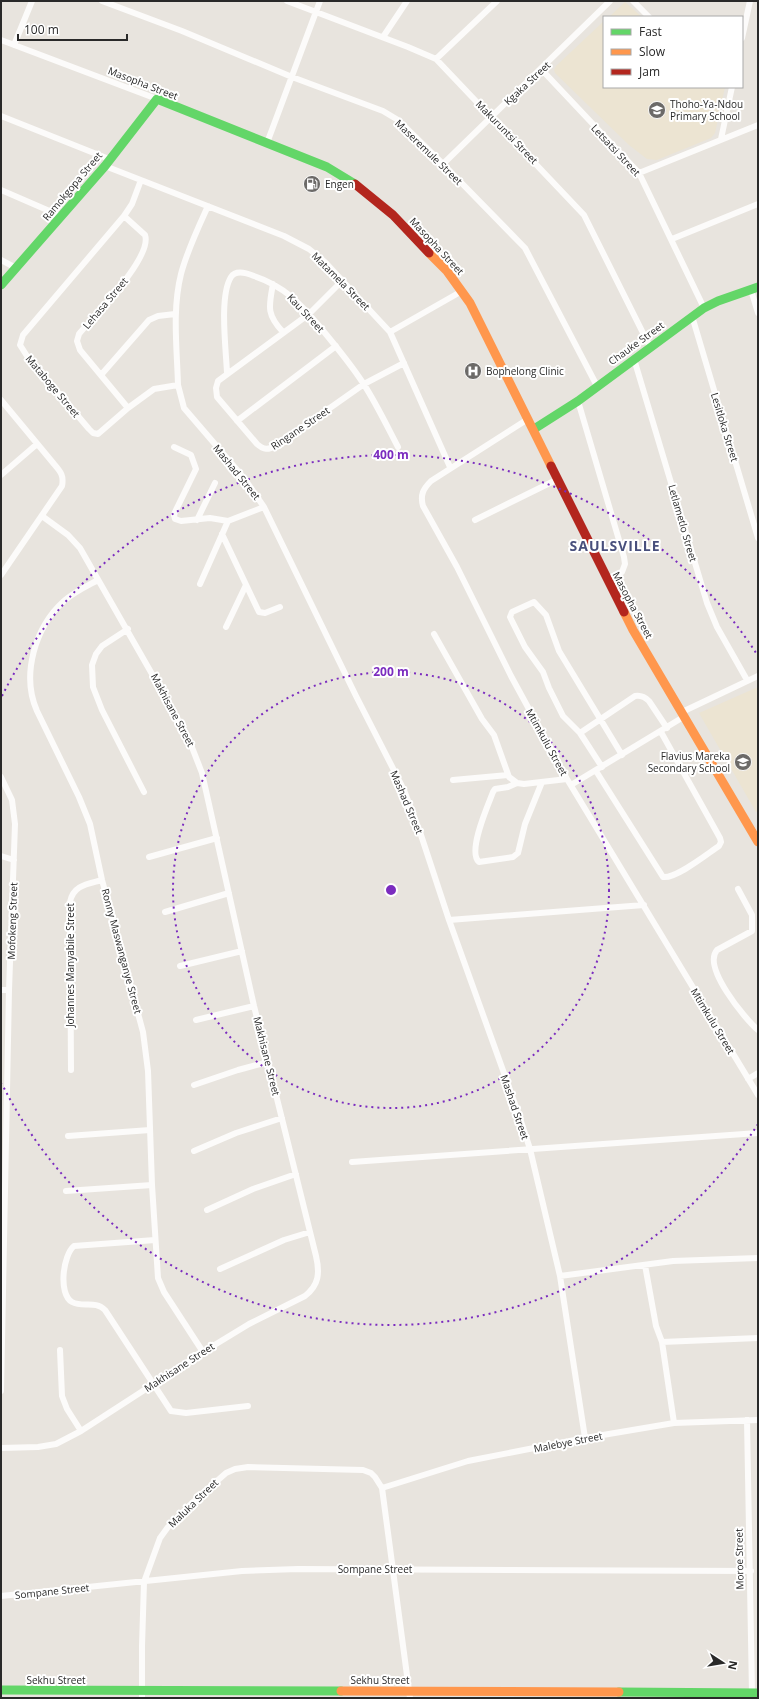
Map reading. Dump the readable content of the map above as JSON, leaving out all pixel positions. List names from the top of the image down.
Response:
{
  "streets": {
    "street": [
      "Masopha Street",
      "Kgaka Street",
      "Makuruntsi Street",
      "Letsatsi Street",
      "Maseremule Street",
      "Ramokgopa Street",
      "Matamela Street",
      "Lehasa Street",
      "Kau Street",
      "Chauke Street",
      "Mataboge Street",
      "Lesitloka Street",
      "Ringane Street",
      "Mashad Street",
      "Letlametlo Street",
      "Makhisane Street",
      "Mtimkulu Street",
      "Mofokeng Street",
      "Ronny Maswanganye Street",
      "Johannes Manyabile Street",
      "Malebye Street",
      "Maluka Street",
      "Moroe Street",
      "Sompane Street",
      "Sekhu Street"
    ]
  },
  "crossings": [
    ["Masopha Street", "Ramokgopa Street"],
    ["Masopha Street", "Chauke Street"],
    ["Masopha Street", "Mtimkulu Street"],
    ["Kgaka Street", "Makuruntsi Street"],
    ["Kgaka Street", "Letsatsi Street"],
    ["Kgaka Street", "Maseremule Street"],
    ["Makuruntsi Street", "Chauke Street"],
    ["Letsatsi Street", "Chauke Street"],
    ["Maseremule Street", "Chauke Street"],
    ["Ramokgopa Street", "Matamela Street"],
    ["Matamela Street", "Mataboge Street"],
    ["Matamela Street", "Ringane Street"],
    ["Matamela Street", "Mashad Street"],
    ["Matamela Street", "Mtimkulu Street"],
    ["Lehasa Street", "Mataboge Street"],
    ["Kau Street", "Ringane Street"],
    ["Chauke Street", "Lesitloka Street"],
    ["Chauke Street", "Letlametlo Street"],
    ["Mataboge Street", "Mashad Street"],
    ["Mashad Street", "Malebye Street"],
    ["Makhisane Street", "Ronny Maswanganye Street"],
    ["Ronny Maswanganye Street", "Johannes Manyabile Street"],
    ["Malebye Street", "Maluka Street"],
    ["Malebye Street", "Moroe Street"],
    ["Maluka Street", "Sompane Street"],
    ["Maluka Street", "Sekhu Street"],
    ["Moroe Street", "Sompane Street"],
    ["Moroe Street", "Sekhu Street"]
  ],
  "districts": ["SAULSVILLE"],
  "places": {
    "school or university": ["Thoho-Ya-Ndou Primary School", "Flavius Mareka Secondary School"],
    "fuel station": ["Engen"],
    "hospital": ["Bophelong Clinic"]
  },
  "legend": ["Fast", "Slow", "Jam"],
  "scale_bar": "100 m",
  "north": "right",
  "rings": ["400 m", "200 m"]
}
